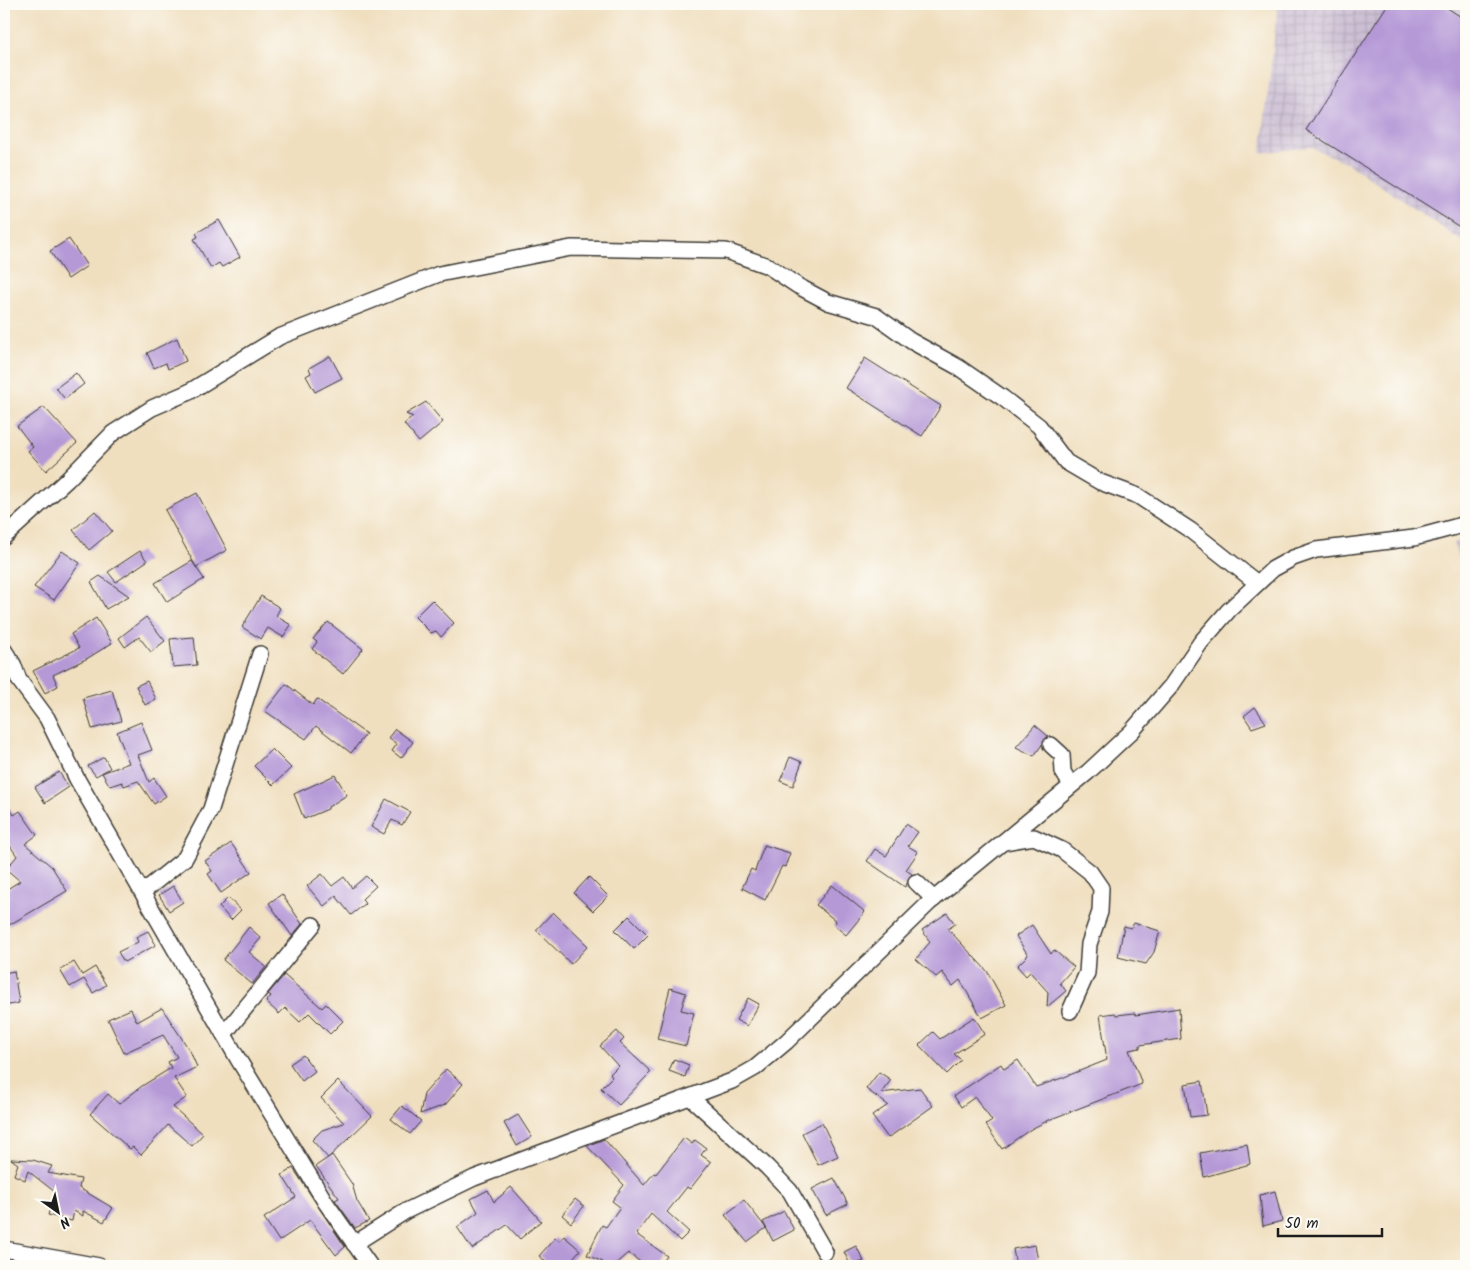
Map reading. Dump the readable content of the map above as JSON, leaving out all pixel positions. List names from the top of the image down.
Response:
{
  "scale_bar": "50 m",
  "north": "bottom right"
}
